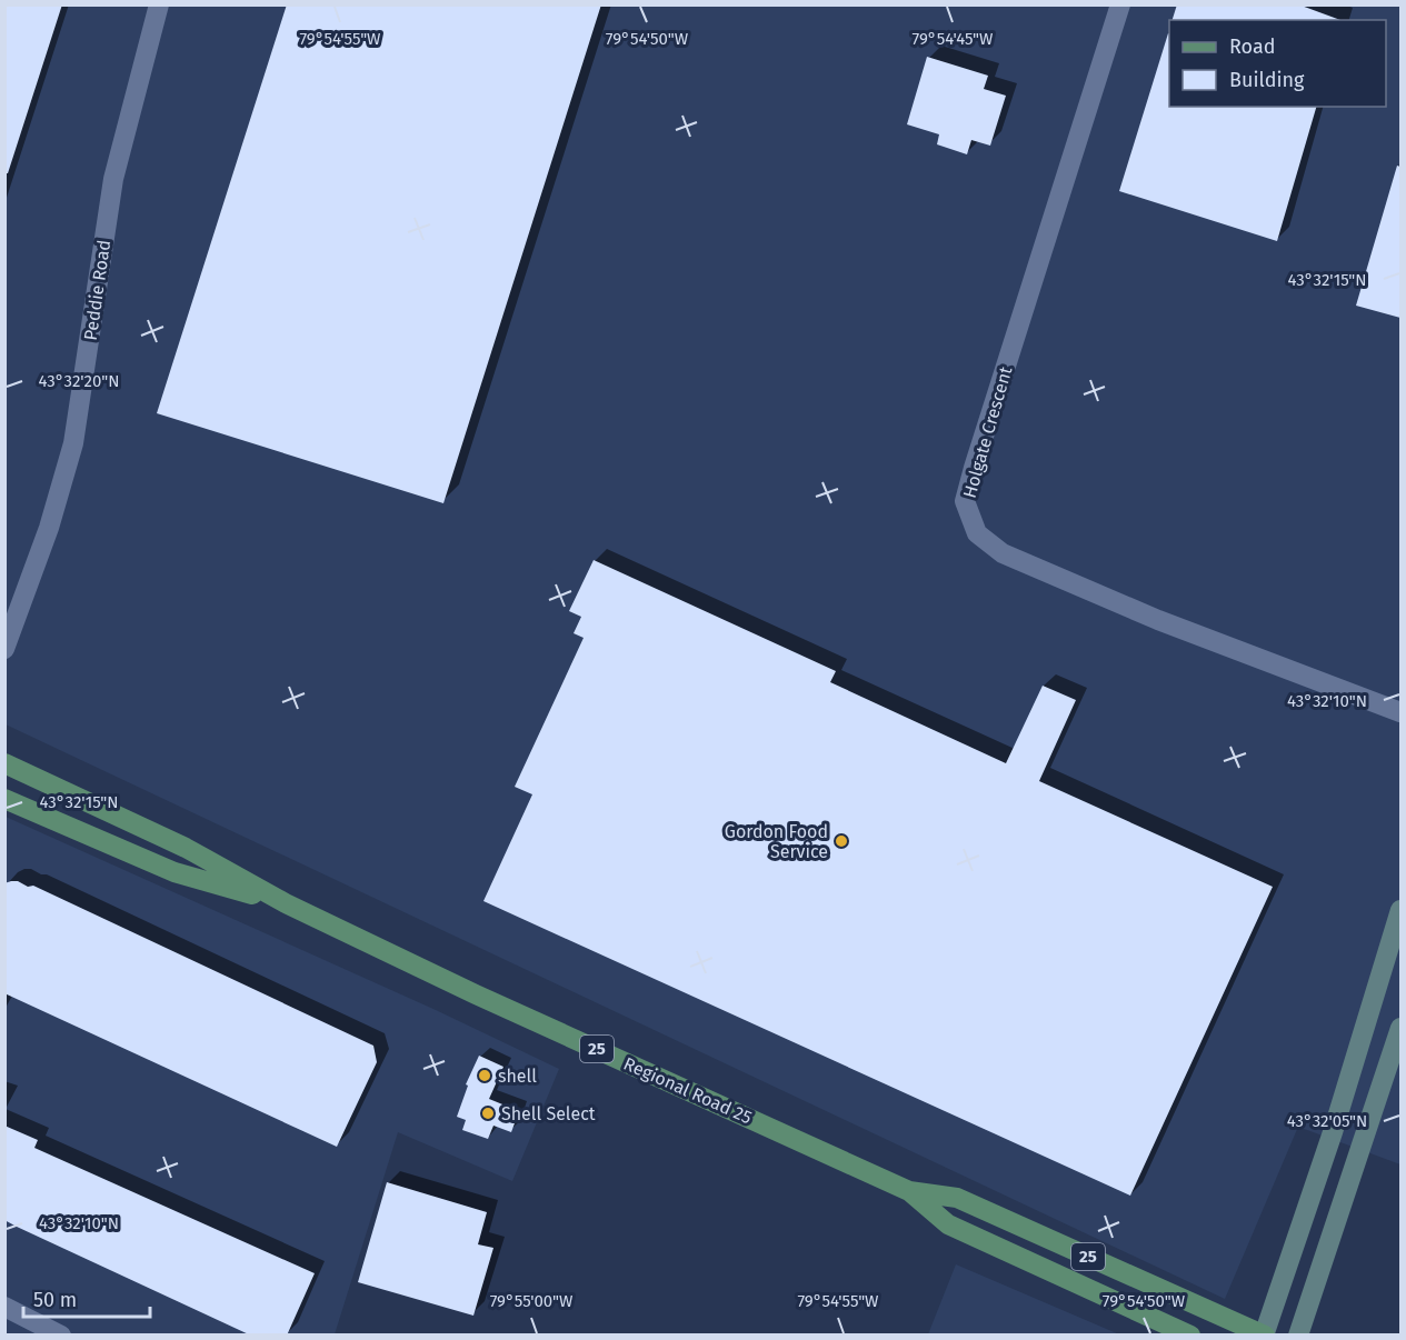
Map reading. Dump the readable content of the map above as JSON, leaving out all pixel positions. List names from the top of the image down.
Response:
{
  "streets": {
    "main road": ["25", "Regional Road 25"],
    "street": ["Peddie Road", "Holgate Crescent"]
  },
  "places": ["Gordon Food Service", "shell", "Shell Select"],
  "legend": ["Road", "Building"],
  "scale_bar": "50 m",
  "coordinates": [
    "79°54'55\"W",
    "79°54'50\"W",
    "79°54'45\"W",
    "43°32'15\"N",
    "43°32'20\"N",
    "43°32'10\"N",
    "43°32'05\"N",
    "79°55'00\"W"
  ]
}
